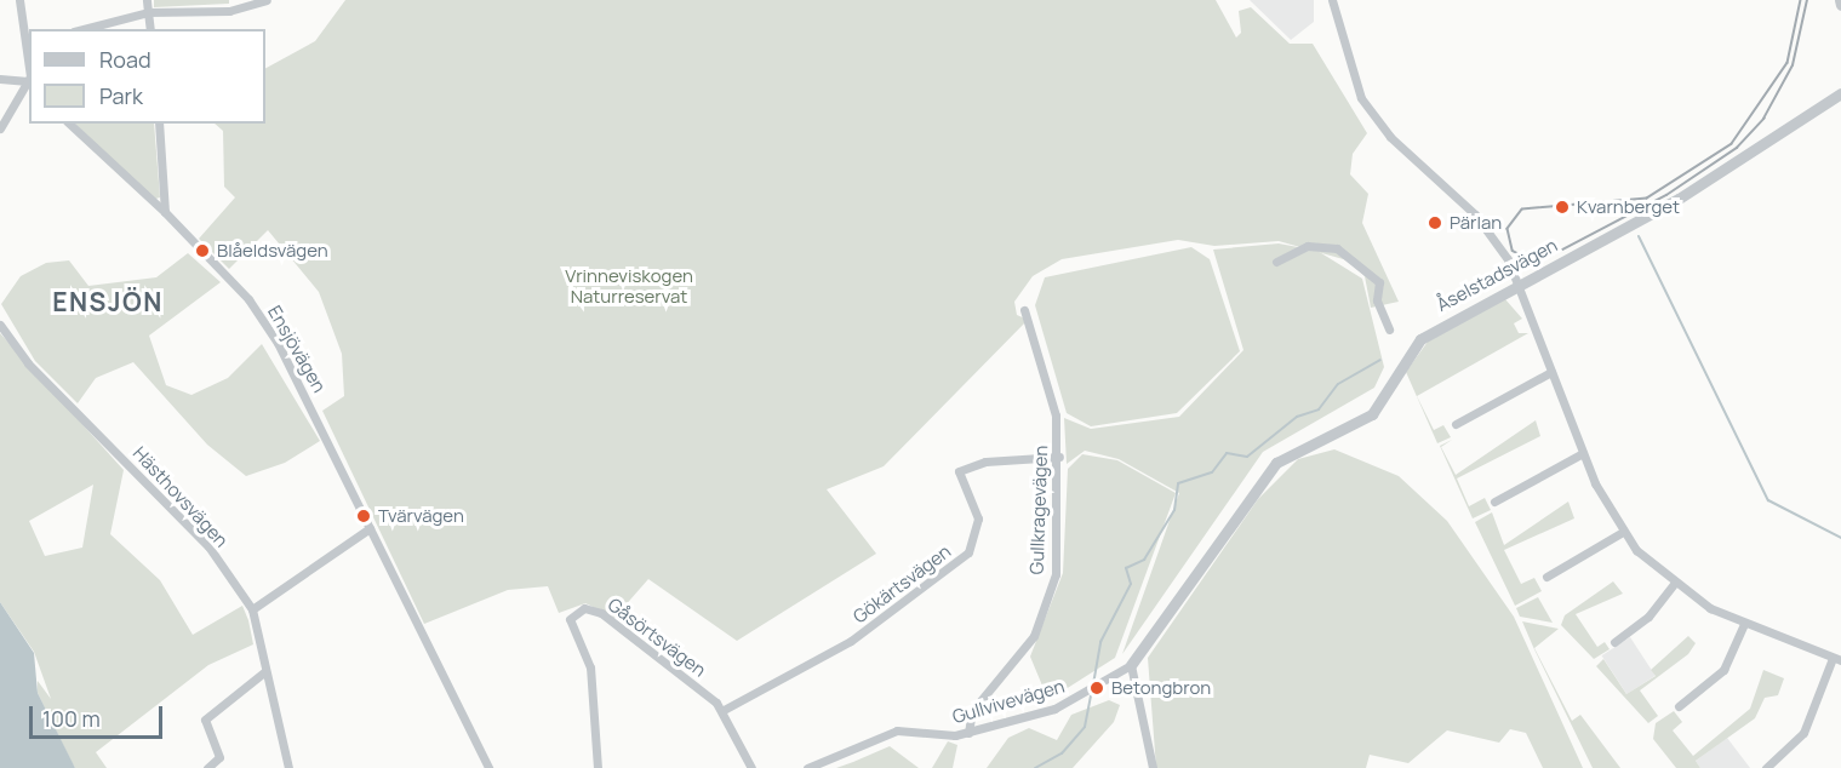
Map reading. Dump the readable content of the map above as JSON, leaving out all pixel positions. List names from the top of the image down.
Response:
{
  "streets": {
    "street": [
      "Åselstadsvägen",
      "Ensjövägen",
      "Hästhovsvägen",
      "Gullkragevägen",
      "Gökärtsvägen",
      "Gåsörtsvägen",
      "Gullvivevägen"
    ]
  },
  "crossings": [
    ["Åselstadsvägen", "Gullvivevägen"],
    ["Gullkragevägen", "Gökärtsvägen"],
    ["Gullkragevägen", "Gullvivevägen"],
    ["Gökärtsvägen", "Gåsörtsvägen"]
  ],
  "districts": ["ENSJÖN"],
  "parks": ["Vrinneviskogen Naturreservat"],
  "places": [
    "Kvarnberget",
    "Pärlan",
    "Blåeldsvägen",
    "Tvärvägen",
    "Betongbron"
  ],
  "legend": ["Road", "Park"],
  "scale_bar": "100 m"
}
